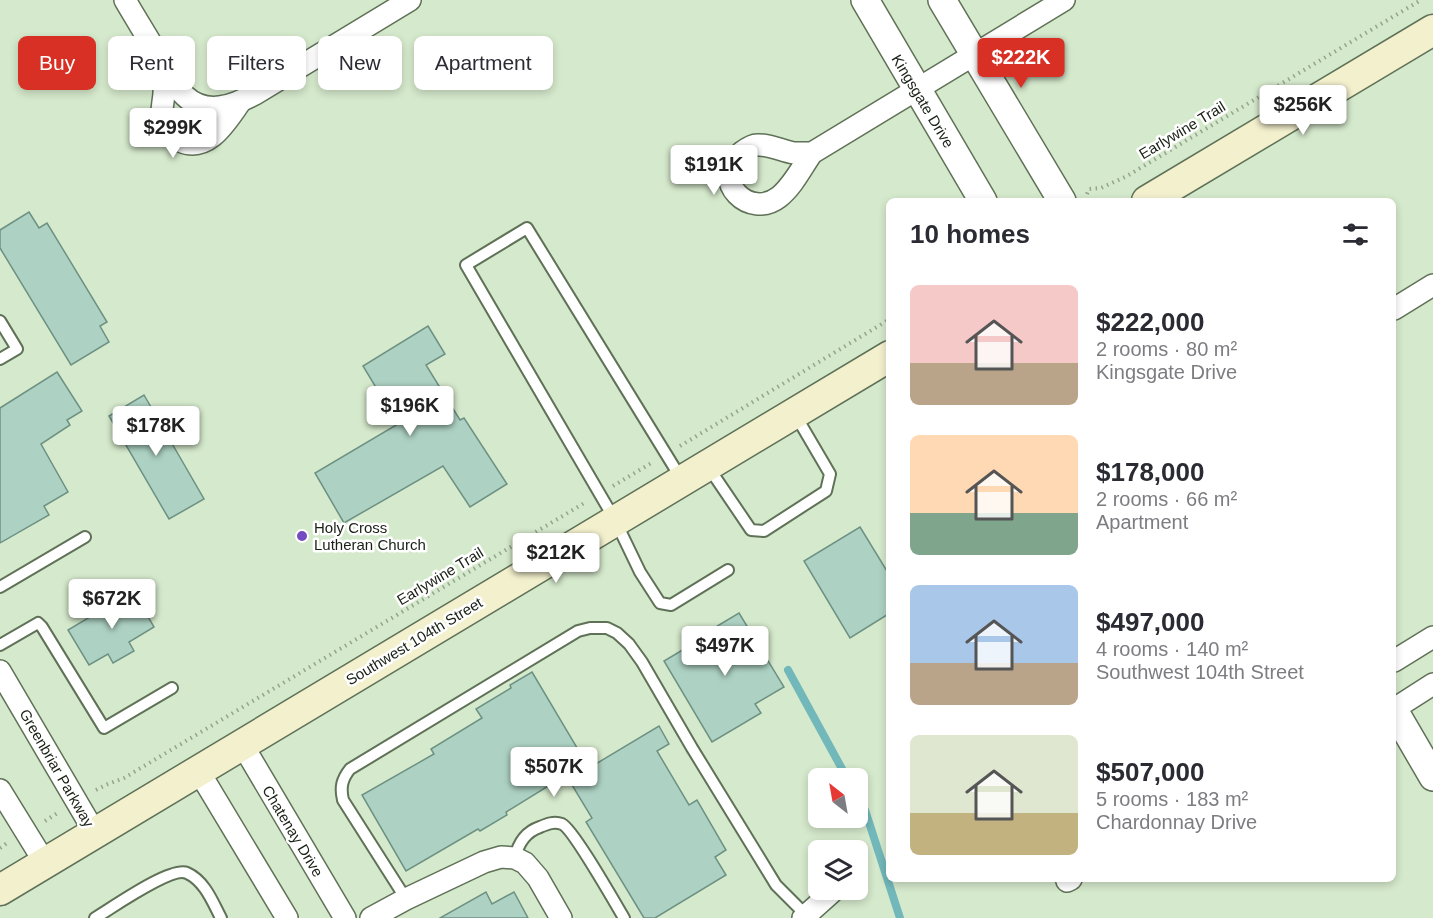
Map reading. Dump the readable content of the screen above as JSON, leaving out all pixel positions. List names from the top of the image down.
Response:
{
  "streets": {
    "main road": ["Southwest 104th Street"],
    "street": ["Kingsgate Drive", "Greenbriar Parkway", "Chatenay Drive"],
    "path": ["Earlywine Trail"]
  },
  "crossings": [
    ["Earlywine Trail", "Greenbriar Parkway"],
    ["Southwest 104th Street", "Greenbriar Parkway"],
    ["Southwest 104th Street", "Chatenay Drive"]
  ],
  "places": ["Holy Cross Lutheran Church"],
  "north": "top left",
  "page": {
    "chip": [
      "Buy",
      "Rent",
      "Filters",
      "New",
      "Apartment"
    ],
    "price": [
      "$222K",
      "$256K",
      "$299K",
      "$191K",
      "$196K",
      "$178K",
      "$212K",
      "$672K",
      "$497K",
      "$507K"
    ],
    "heading": "10 homes",
    "list": [
      {
        "name": "$222,000",
        "note": "2 rooms · 80 m² · Kingsgate Drive"
      },
      {
        "name": "$178,000",
        "note": "2 rooms · 66 m² · Apartment"
      },
      {
        "name": "$497,000",
        "note": "4 rooms · 140 m² · Southwest 104th Street"
      },
      {
        "name": "$507,000",
        "note": "5 rooms · 183 m² · Chardonnay Drive"
      }
    ]
  }
}
